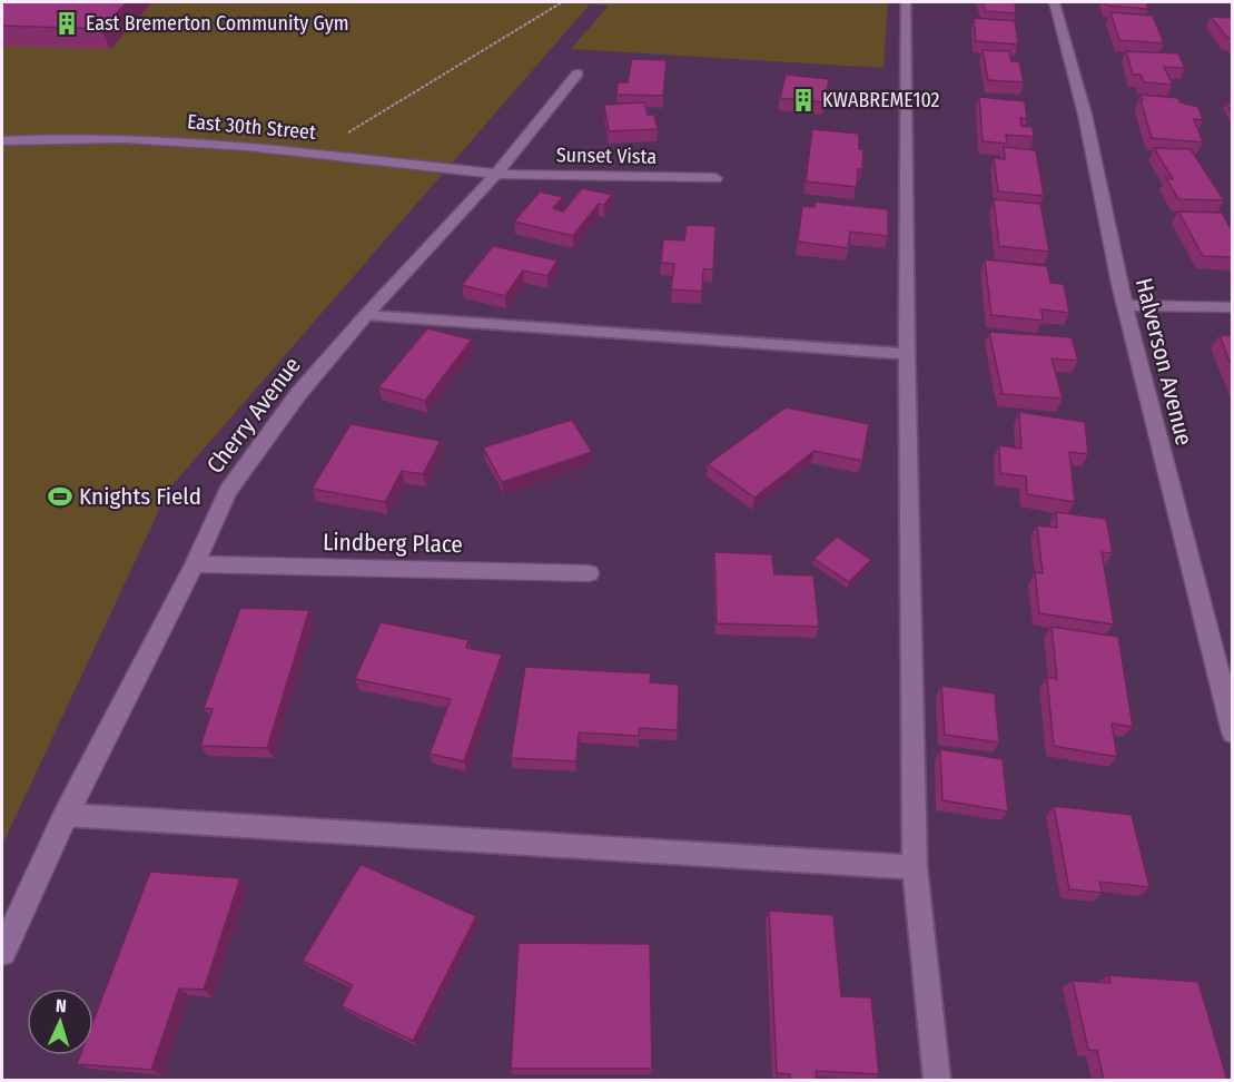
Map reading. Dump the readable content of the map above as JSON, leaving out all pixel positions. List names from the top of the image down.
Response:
{
  "streets": {
    "street": [
      "East 30th Street",
      "Sunset Vista",
      "Halverson Avenue",
      "Cherry Avenue",
      "Lindberg Place"
    ]
  },
  "crossings": [
    ["East 30th Street", "Sunset Vista"],
    ["East 30th Street", "Cherry Avenue"],
    ["Sunset Vista", "Cherry Avenue"],
    ["Cherry Avenue", "Lindberg Place"]
  ],
  "places": {
    "building": ["East Bremerton Community Gym", "KWABREME102"],
    "sports": ["Knights Field"]
  },
  "north": "top"
}
